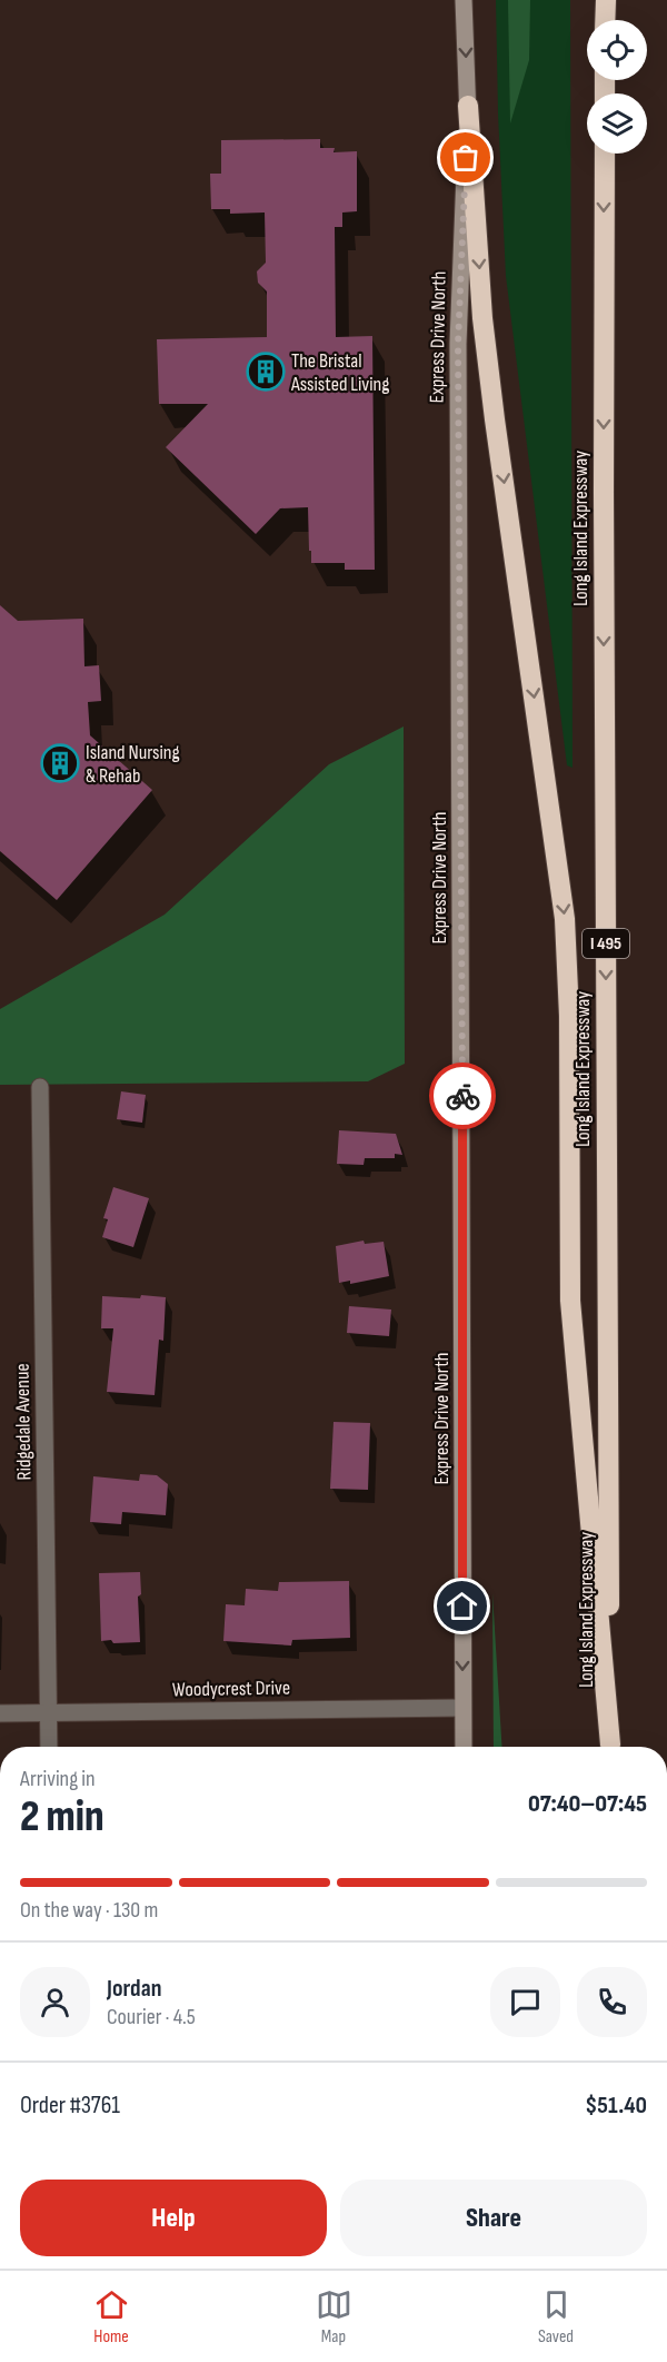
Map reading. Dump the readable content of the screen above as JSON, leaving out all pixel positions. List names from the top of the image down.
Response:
{
  "streets": {
    "highway": ["Long Island Expressway", "I 495"],
    "main road": ["Express Drive North"],
    "street": ["Ridgedale Avenue", "Woodycrest Drive"]
  },
  "crossings": [
    ["Express Drive North", "Woodycrest Drive"],
    ["Ridgedale Avenue", "Woodycrest Drive"]
  ],
  "one_way": ["Express Drive North"],
  "places": {
    "building": ["The Bristal Assisted Living", "Island Nursing & Rehab"]
  },
  "page": {
    "heading": ["2 min", "Arriving in", "07:40–07:45"],
    "panel": [
      "Jordan",
      "Courier · 4.5",
      "Order #3761",
      "$51.40"
    ],
    "bar": "On the way · 130 m",
    "buttons": ["Help", "Share"],
    "tabs": ["Home", "Map", "Saved"]
  }
}
